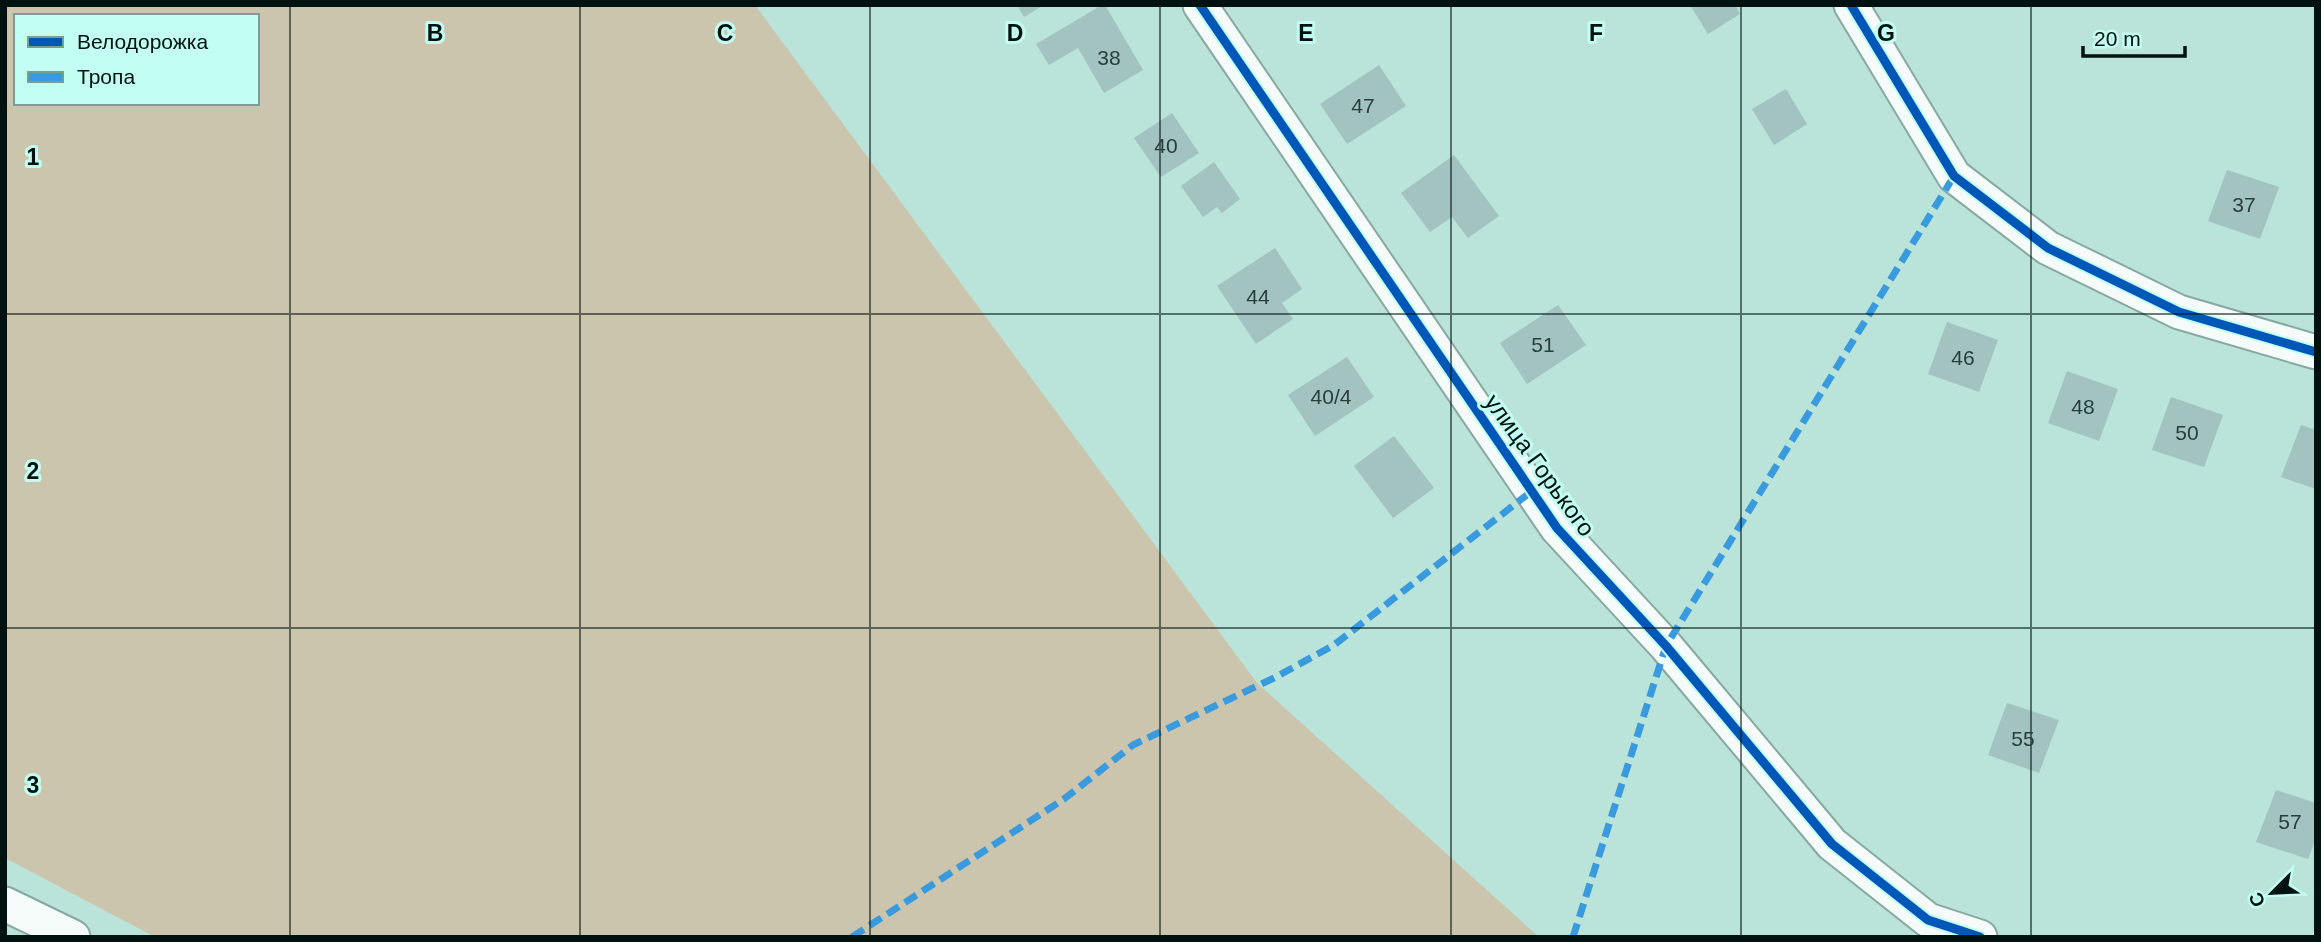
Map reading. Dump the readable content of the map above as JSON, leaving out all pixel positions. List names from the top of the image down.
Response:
{
  "streets": {
    "street": ["улица Горького"]
  },
  "house_numbers": [
    "38",
    "47",
    "40",
    "37",
    "44",
    "51",
    "46",
    "40/4",
    "48",
    "50",
    "55",
    "57"
  ],
  "legend": ["Велодорожка", "Тропа"],
  "scale_bar": "20 m",
  "north": "bottom left",
  "grid": {
    "columns": [
      "B",
      "C",
      "D",
      "E",
      "F",
      "G"
    ],
    "rows": ["1", "2", "3"]
  }
}
